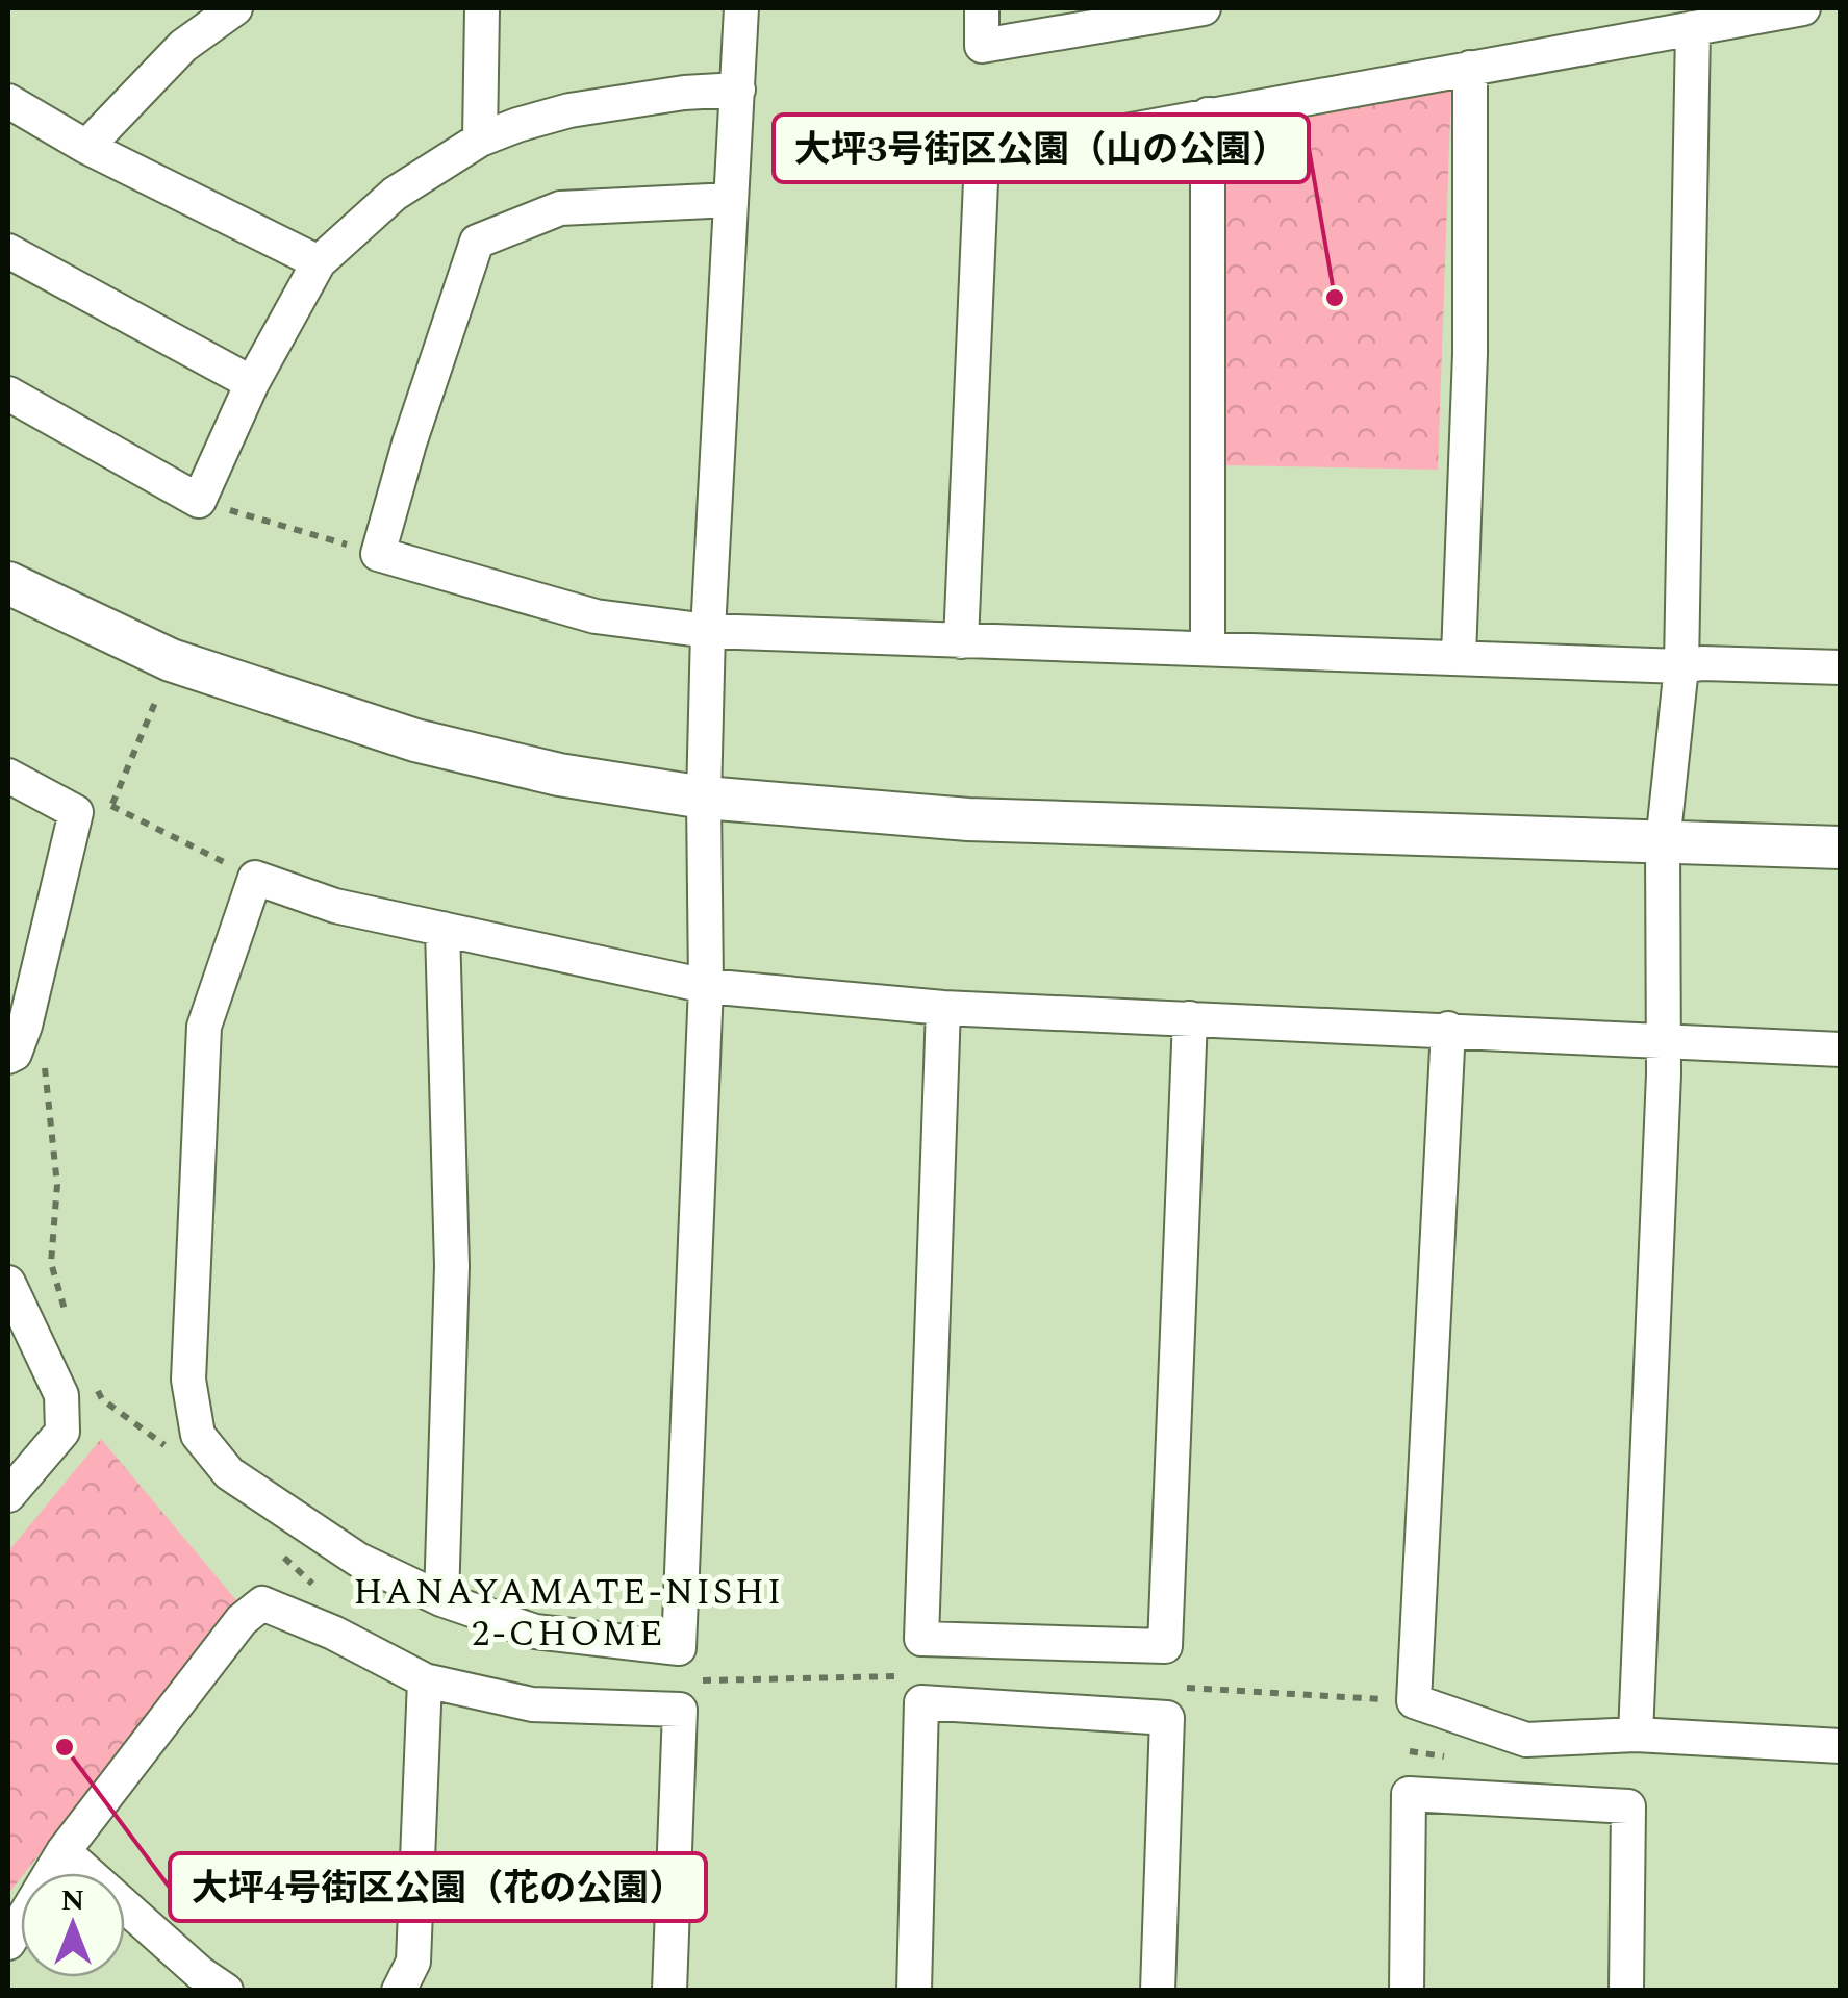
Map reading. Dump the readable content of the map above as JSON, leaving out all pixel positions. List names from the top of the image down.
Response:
{
  "districts": ["HANAYAMATE-NISHI 2-CHOME"],
  "places": ["大坪3号街区公園（山の公園）", "大坪4号街区公園（花の公園）"],
  "north": "top"
}
